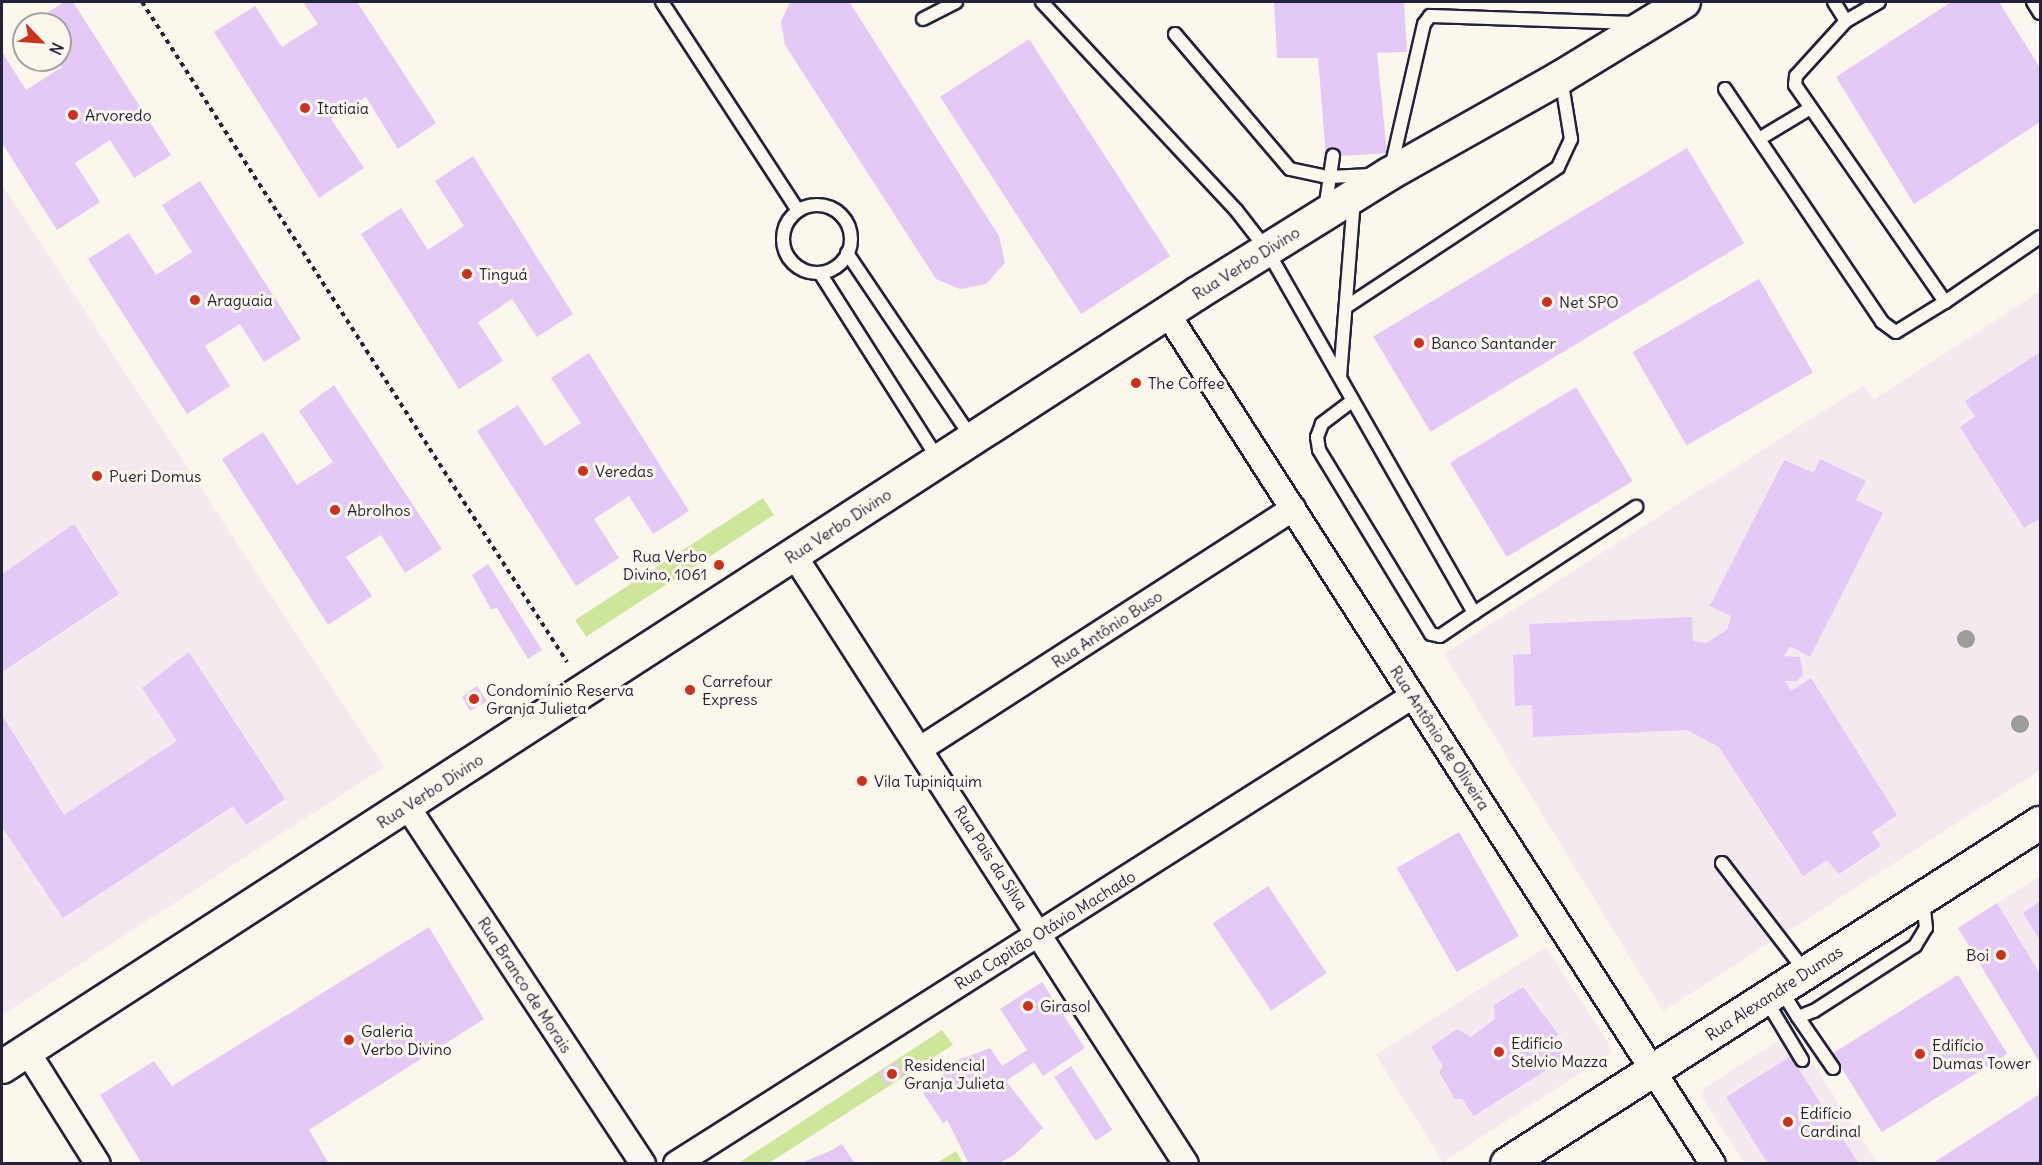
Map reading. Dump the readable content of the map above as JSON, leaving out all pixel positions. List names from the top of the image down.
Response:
{
  "streets": {
    "street": [
      "Rua Verbo Divino",
      "Rua Antônio Buso",
      "Rua Antônio de Oliveira",
      "Rua Pais da Silva",
      "Rua Capitão Otávio Machado",
      "Rua Branco de Morais",
      "Rua Alexandre Dumas"
    ]
  },
  "crossings": [
    ["Rua Verbo Divino", "Rua Antônio de Oliveira"],
    ["Rua Verbo Divino", "Rua Pais da Silva"],
    ["Rua Verbo Divino", "Rua Branco de Morais"],
    ["Rua Antônio Buso", "Rua Antônio de Oliveira"],
    ["Rua Antônio Buso", "Rua Pais da Silva"],
    ["Rua Antônio de Oliveira", "Rua Capitão Otávio Machado"],
    ["Rua Antônio de Oliveira", "Rua Alexandre Dumas"],
    ["Rua Pais da Silva", "Rua Capitão Otávio Machado"]
  ],
  "places": [
    "Itatiaia",
    "Arvoredo",
    "Tinguá",
    "Araguaia",
    "Net SPO",
    "Banco Santander",
    "The Coffee",
    "Veredas",
    "Pueri Domus",
    "Abrolhos",
    "Rua Verbo Divino, 1061",
    "Carrefour Express",
    "Condomínio Reserva Granja Julieta",
    "Vila Tupiniquim",
    "Boi",
    "Girasol",
    "Galeria Verbo Divino",
    "Edifício Stelvio Mazza",
    "Edifício Dumas Tower",
    "Residencial Granja Julieta",
    "Edifício Cardinal"
  ],
  "north": "bottom right"
}
